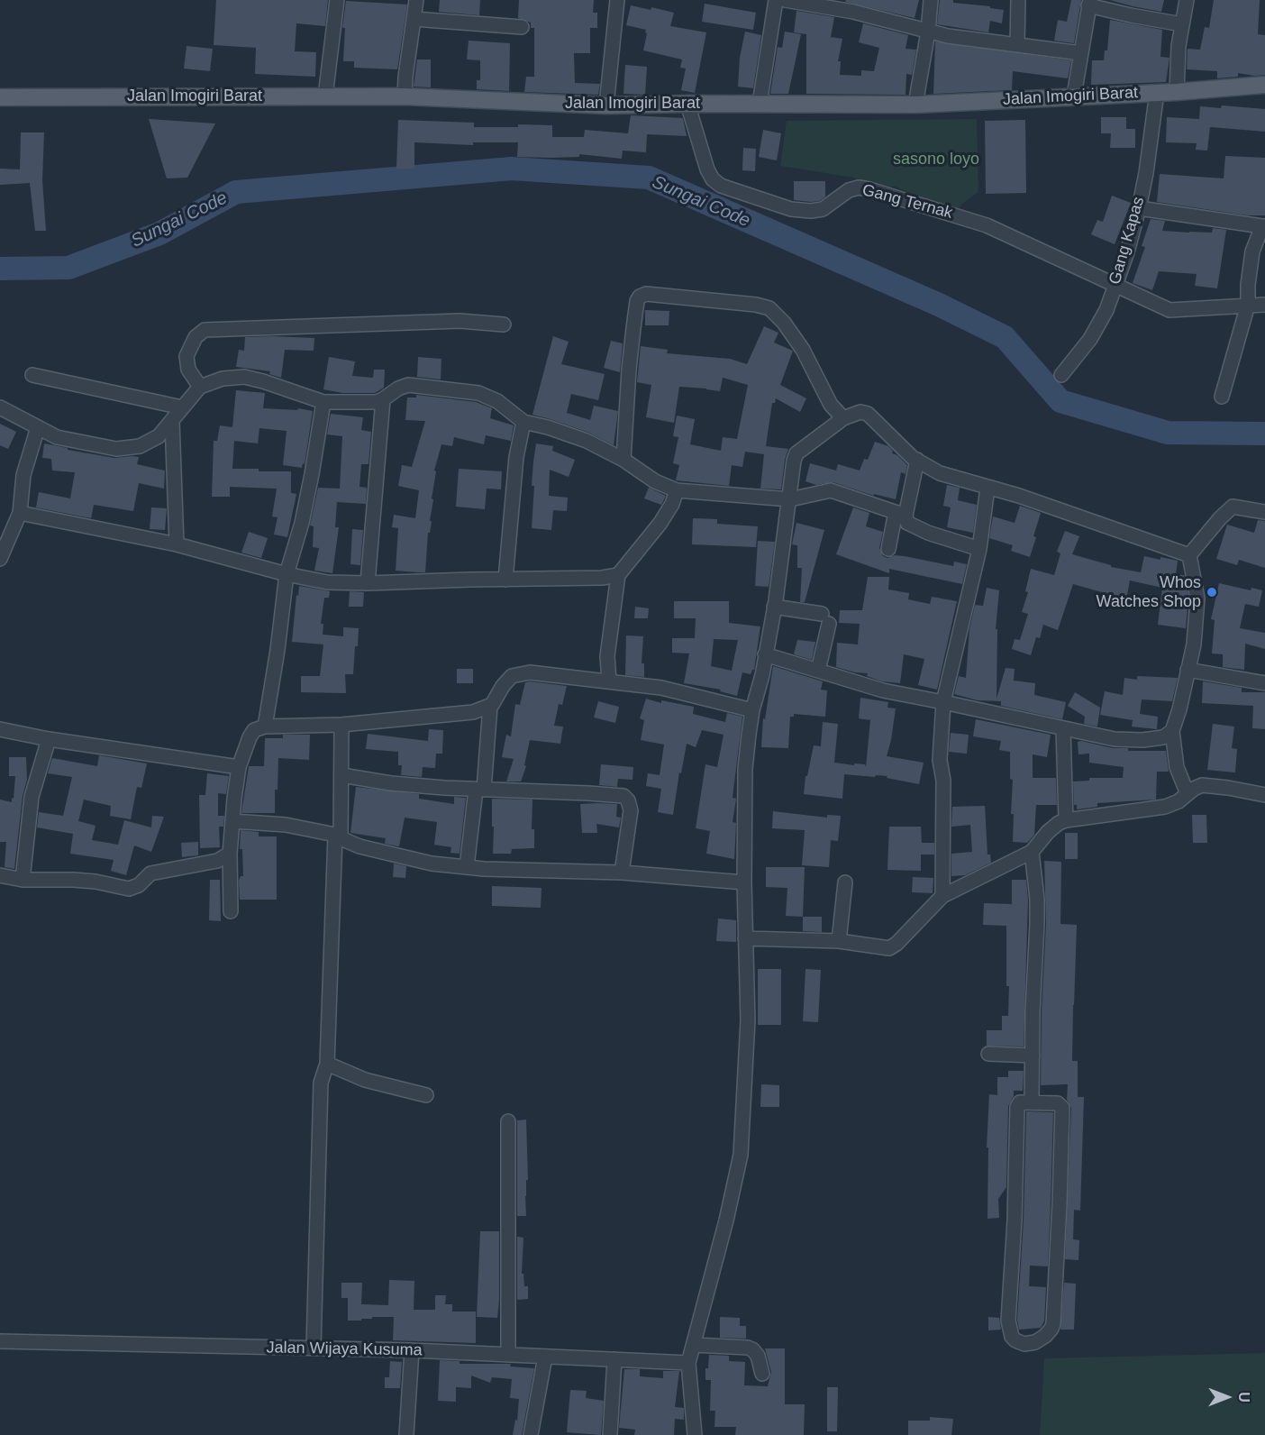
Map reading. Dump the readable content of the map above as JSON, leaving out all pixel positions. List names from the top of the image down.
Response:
{
  "streets": {
    "main road": ["Jalan Imogiri Barat"],
    "street": ["Gang Ternak", "Gang Kapas", "Jalan Wijaya Kusuma"]
  },
  "crossings": [
    ["Jalan Imogiri Barat", "Gang Ternak"],
    ["Jalan Imogiri Barat", "Gang Kapas"],
    ["Gang Ternak", "Gang Kapas"]
  ],
  "water": ["Sungai Code"],
  "parks": ["sasono loyo"],
  "places": ["Whos Watches Shop"],
  "north": "right"
}
